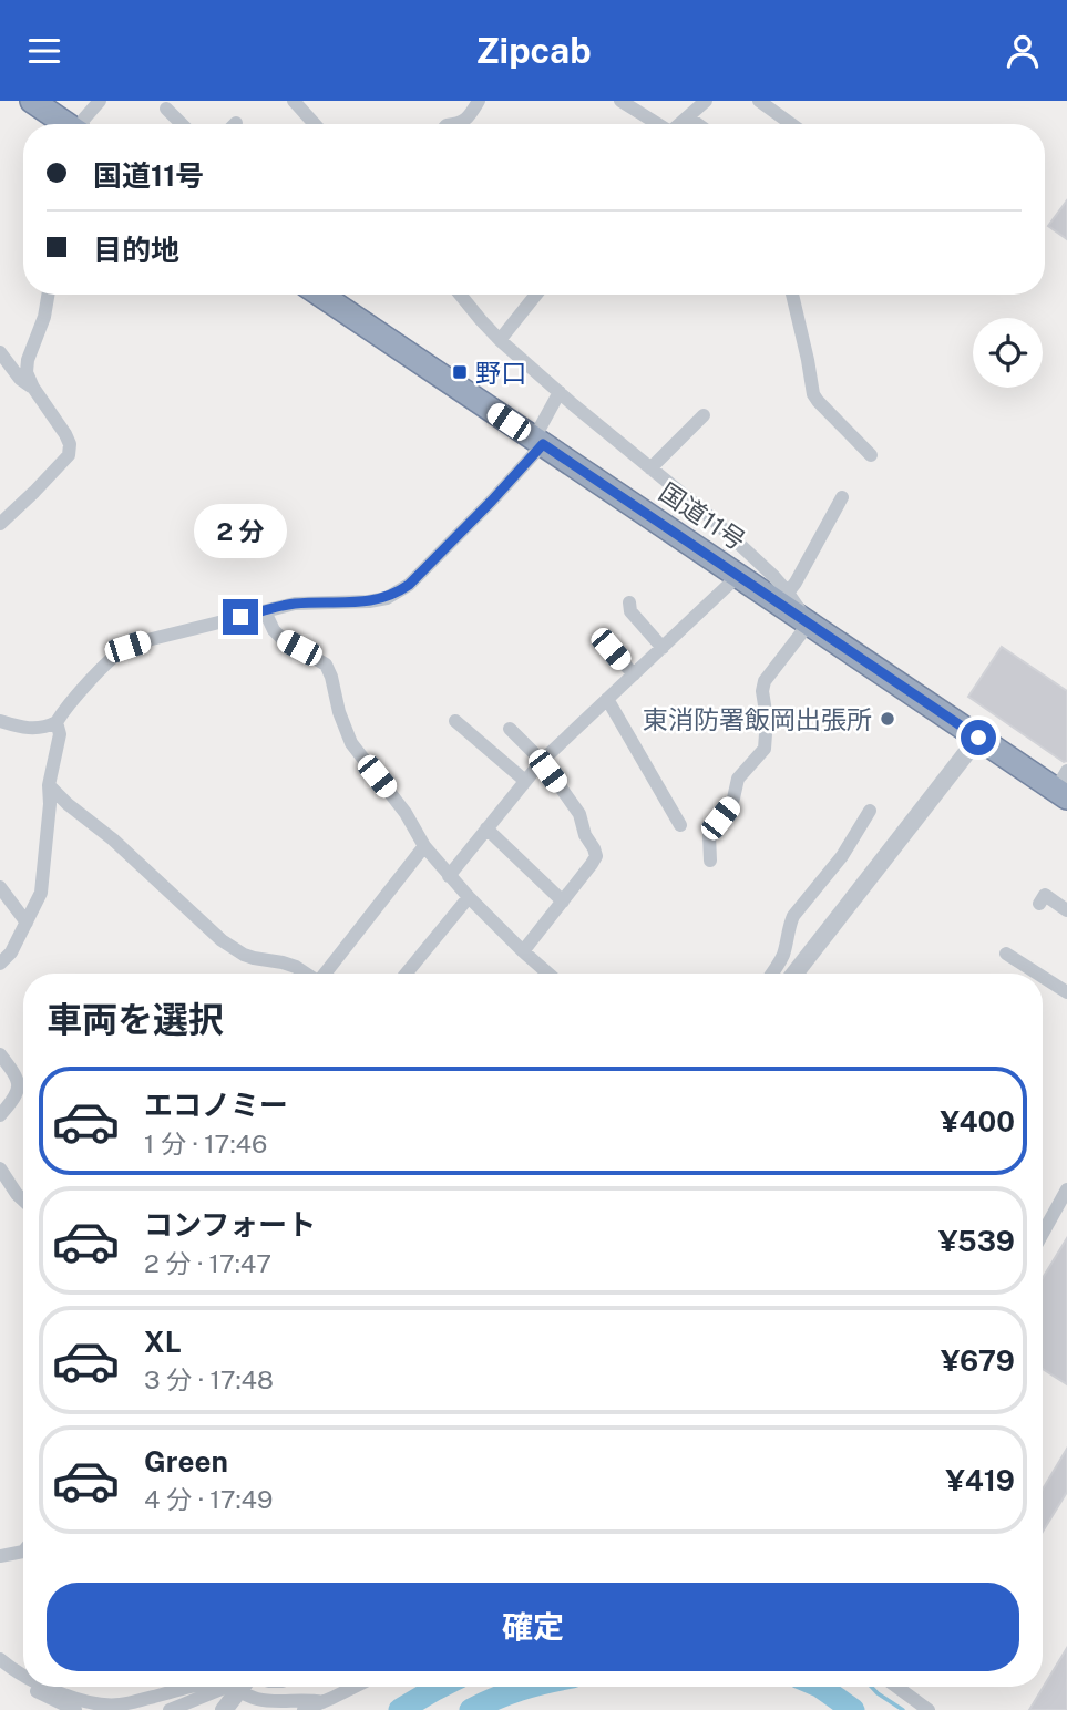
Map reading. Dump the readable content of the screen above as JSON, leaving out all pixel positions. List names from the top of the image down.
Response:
{
  "streets": {
    "highway": ["国道11号"]
  },
  "places": {
    "transit": ["野口"],
    "other": ["東消防署飯岡出張所"]
  },
  "page": {
    "header": "Zipcab",
    "banner": ["国道11号", "目的地"],
    "bubble": "2 分",
    "heading": "車両を選択",
    "list": [
      {
        "name": "エコノミー",
        "note": "1 分 · 17:46",
        "value": "¥400"
      },
      {
        "name": "コンフォート",
        "note": "2 分 · 17:47",
        "value": "¥539"
      },
      {
        "name": "XL",
        "note": "3 分 · 17:48",
        "value": "¥679"
      },
      {
        "name": "Green",
        "note": "4 分 · 17:49",
        "value": "¥419"
      }
    ],
    "buttons": "確定"
  }
}
